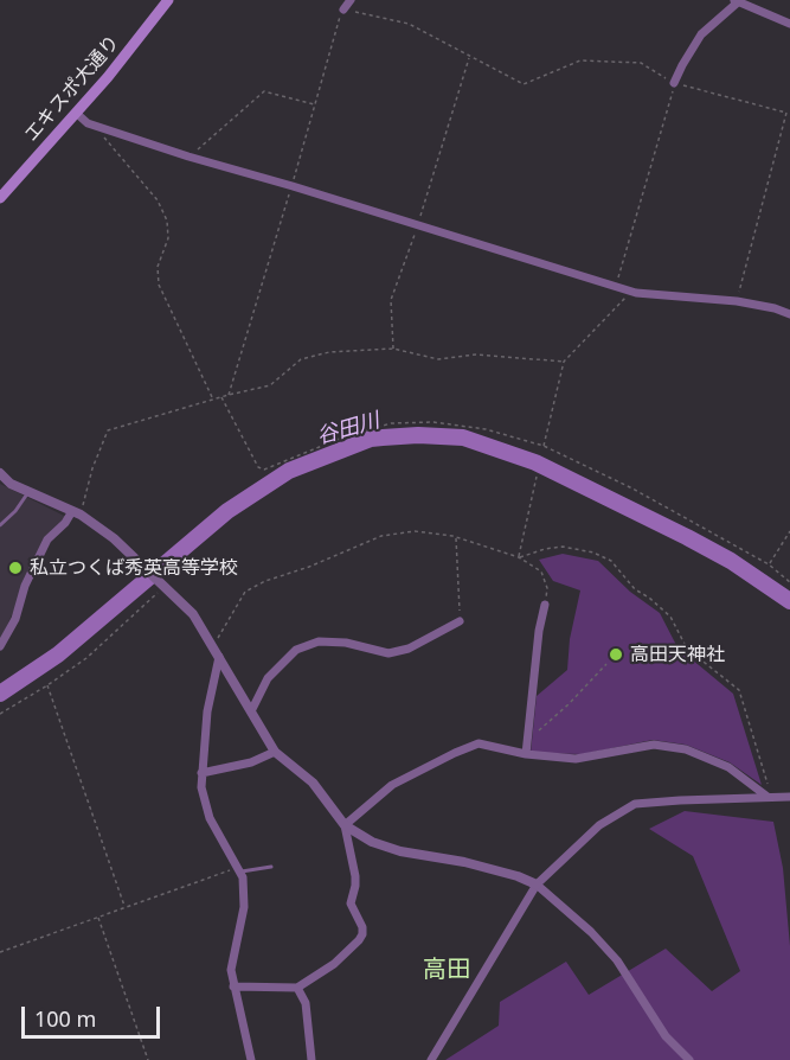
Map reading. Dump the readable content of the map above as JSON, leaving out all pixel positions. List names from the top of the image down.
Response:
{
  "streets": {
    "main road": ["エキスポ大通り"]
  },
  "districts": ["高田"],
  "water": ["谷田川"],
  "places": ["私立つくば秀英高等学校", "高田天神社"],
  "scale_bar": "100 m"
}
